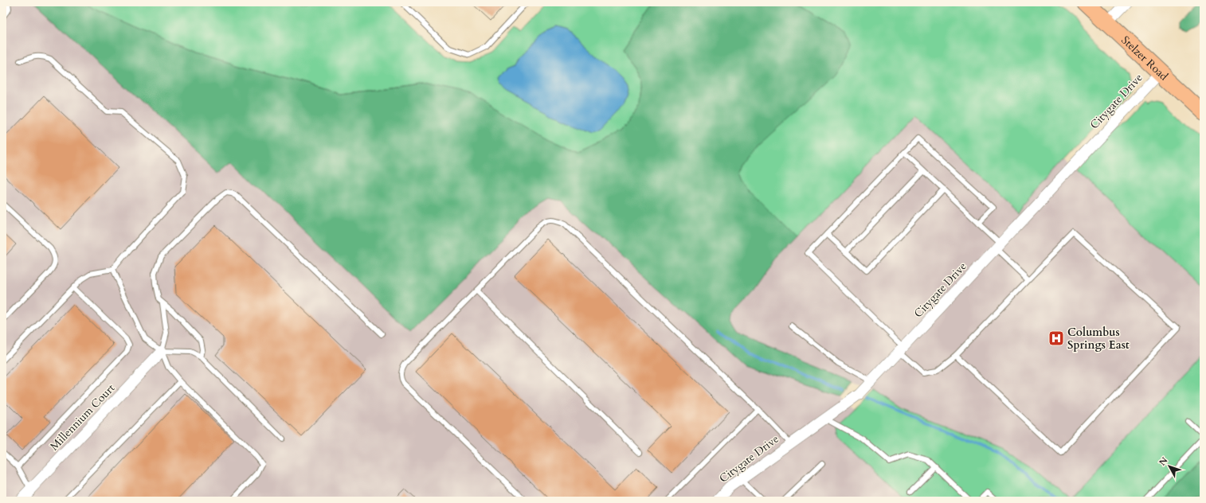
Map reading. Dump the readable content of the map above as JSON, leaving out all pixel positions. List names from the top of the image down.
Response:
{
  "streets": {
    "main road": ["Stelzer Road"],
    "street": ["Citygate Drive", "Millennium Court"]
  },
  "crossings": [
    ["Stelzer Road", "Citygate Drive"]
  ],
  "places": {
    "hospital": ["Columbus Springs East"]
  },
  "north": "top left"
}
